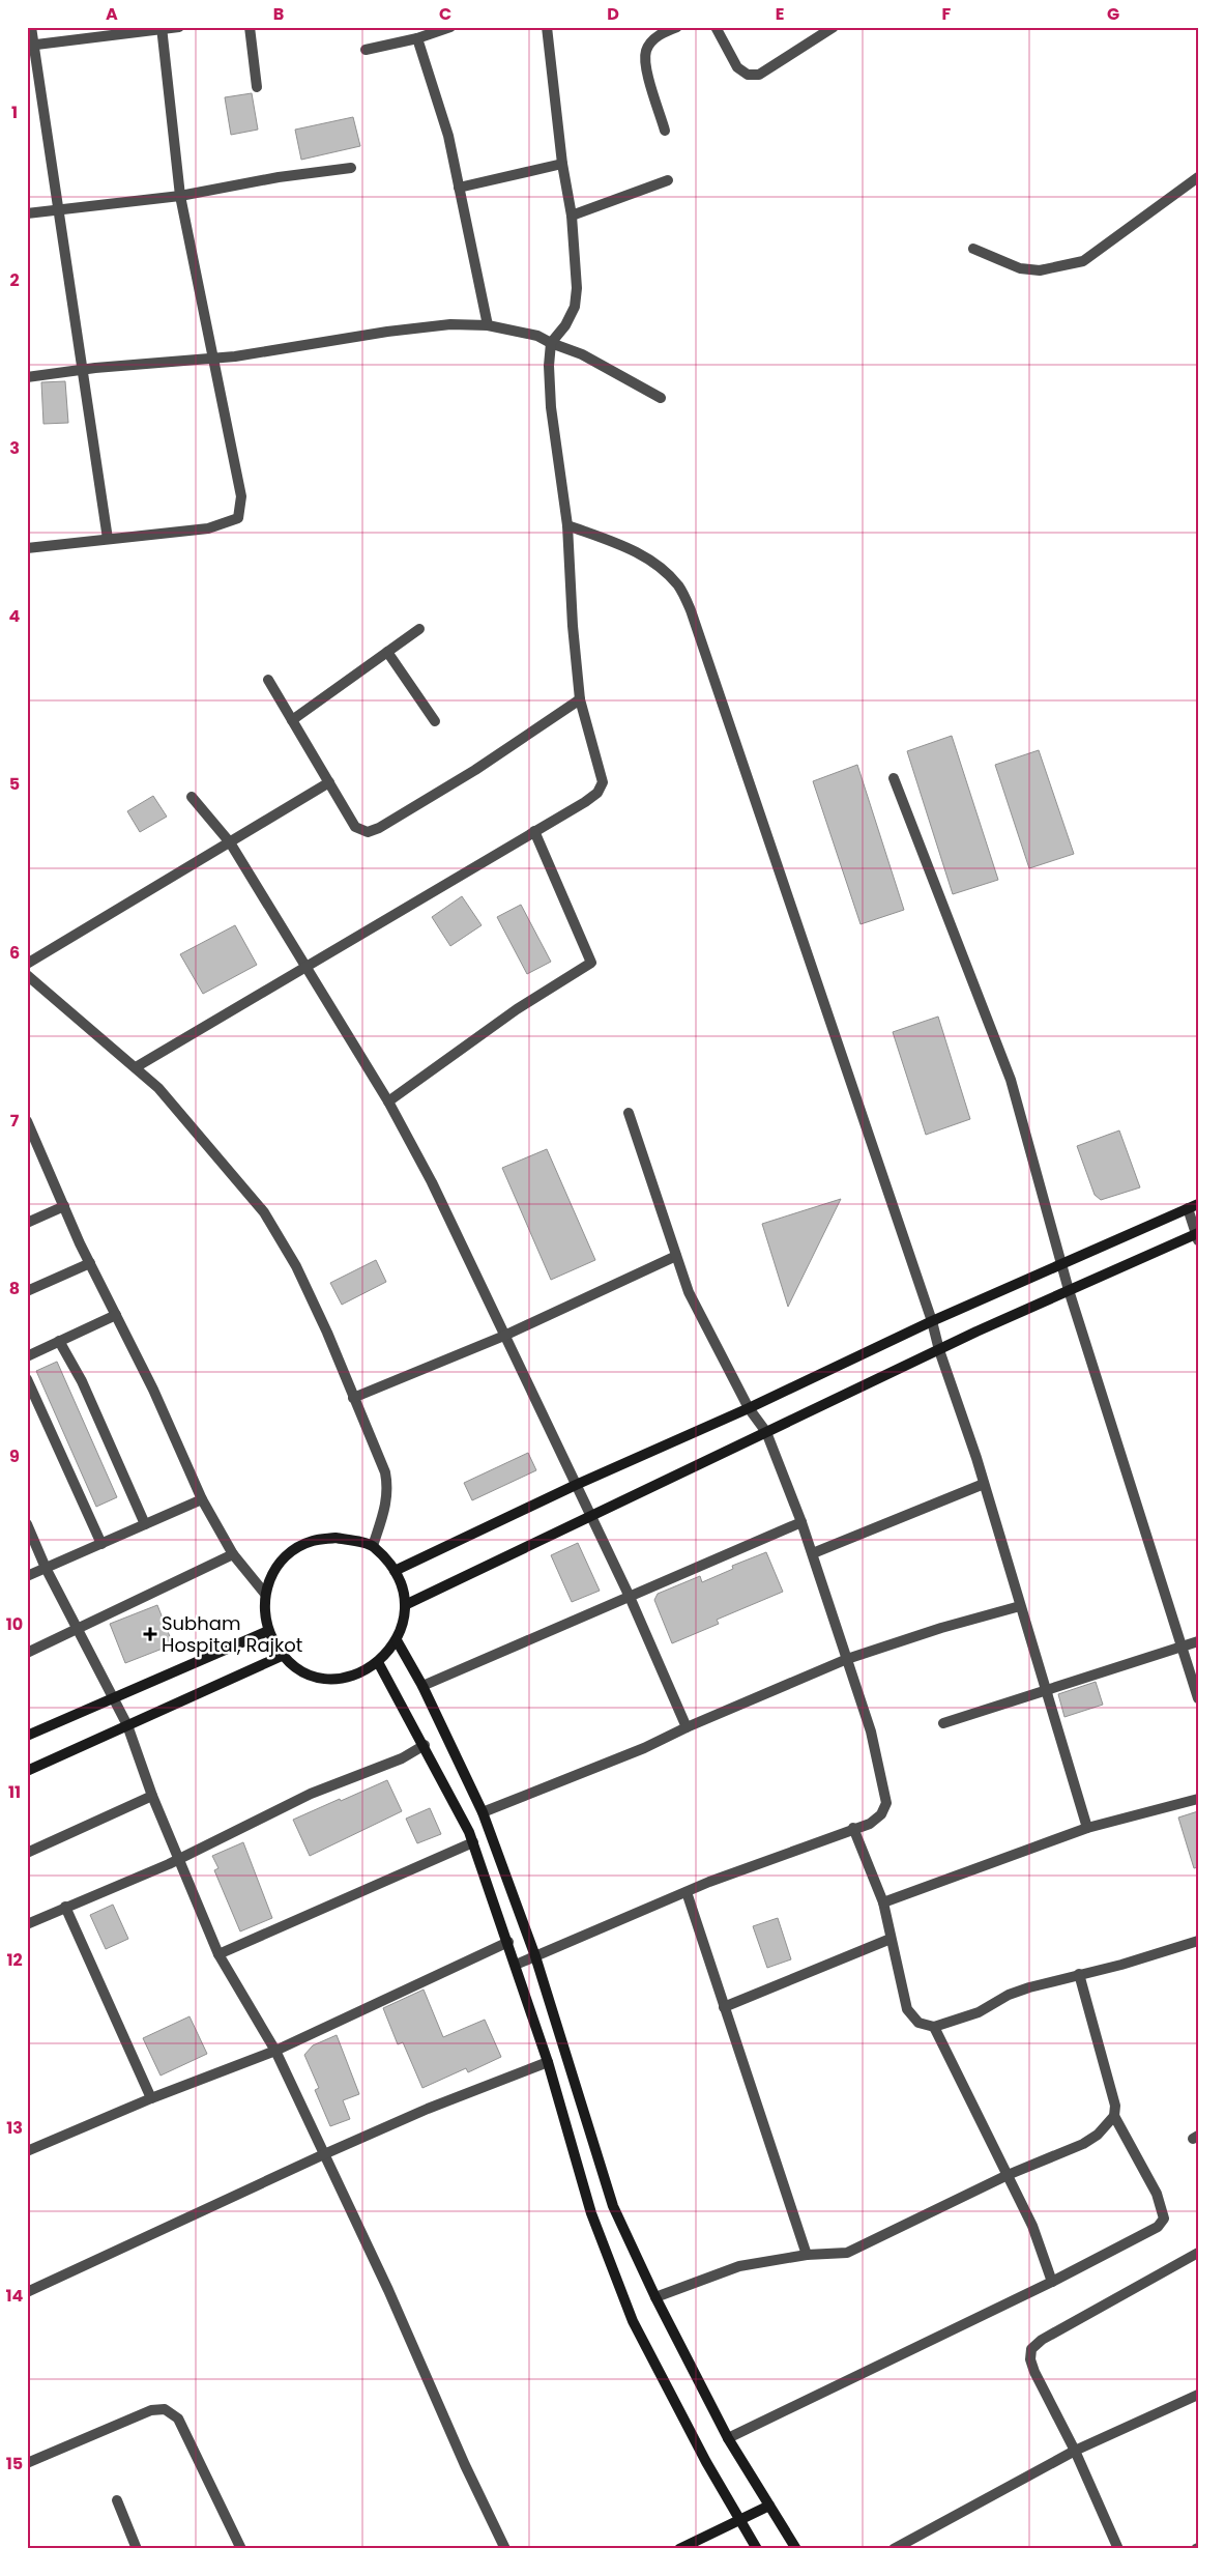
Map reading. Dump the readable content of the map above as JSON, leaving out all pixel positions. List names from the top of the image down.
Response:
{
  "places": {
    "health": ["Subham Hospital, Rajkot"]
  },
  "grid": {
    "columns": [
      "A",
      "B",
      "C",
      "D",
      "E",
      "F",
      "G"
    ],
    "rows": [
      "1",
      "2",
      "3",
      "4",
      "5",
      "6",
      "7",
      "8",
      "9",
      "10",
      "11",
      "12",
      "13",
      "14",
      "15"
    ]
  }
}
